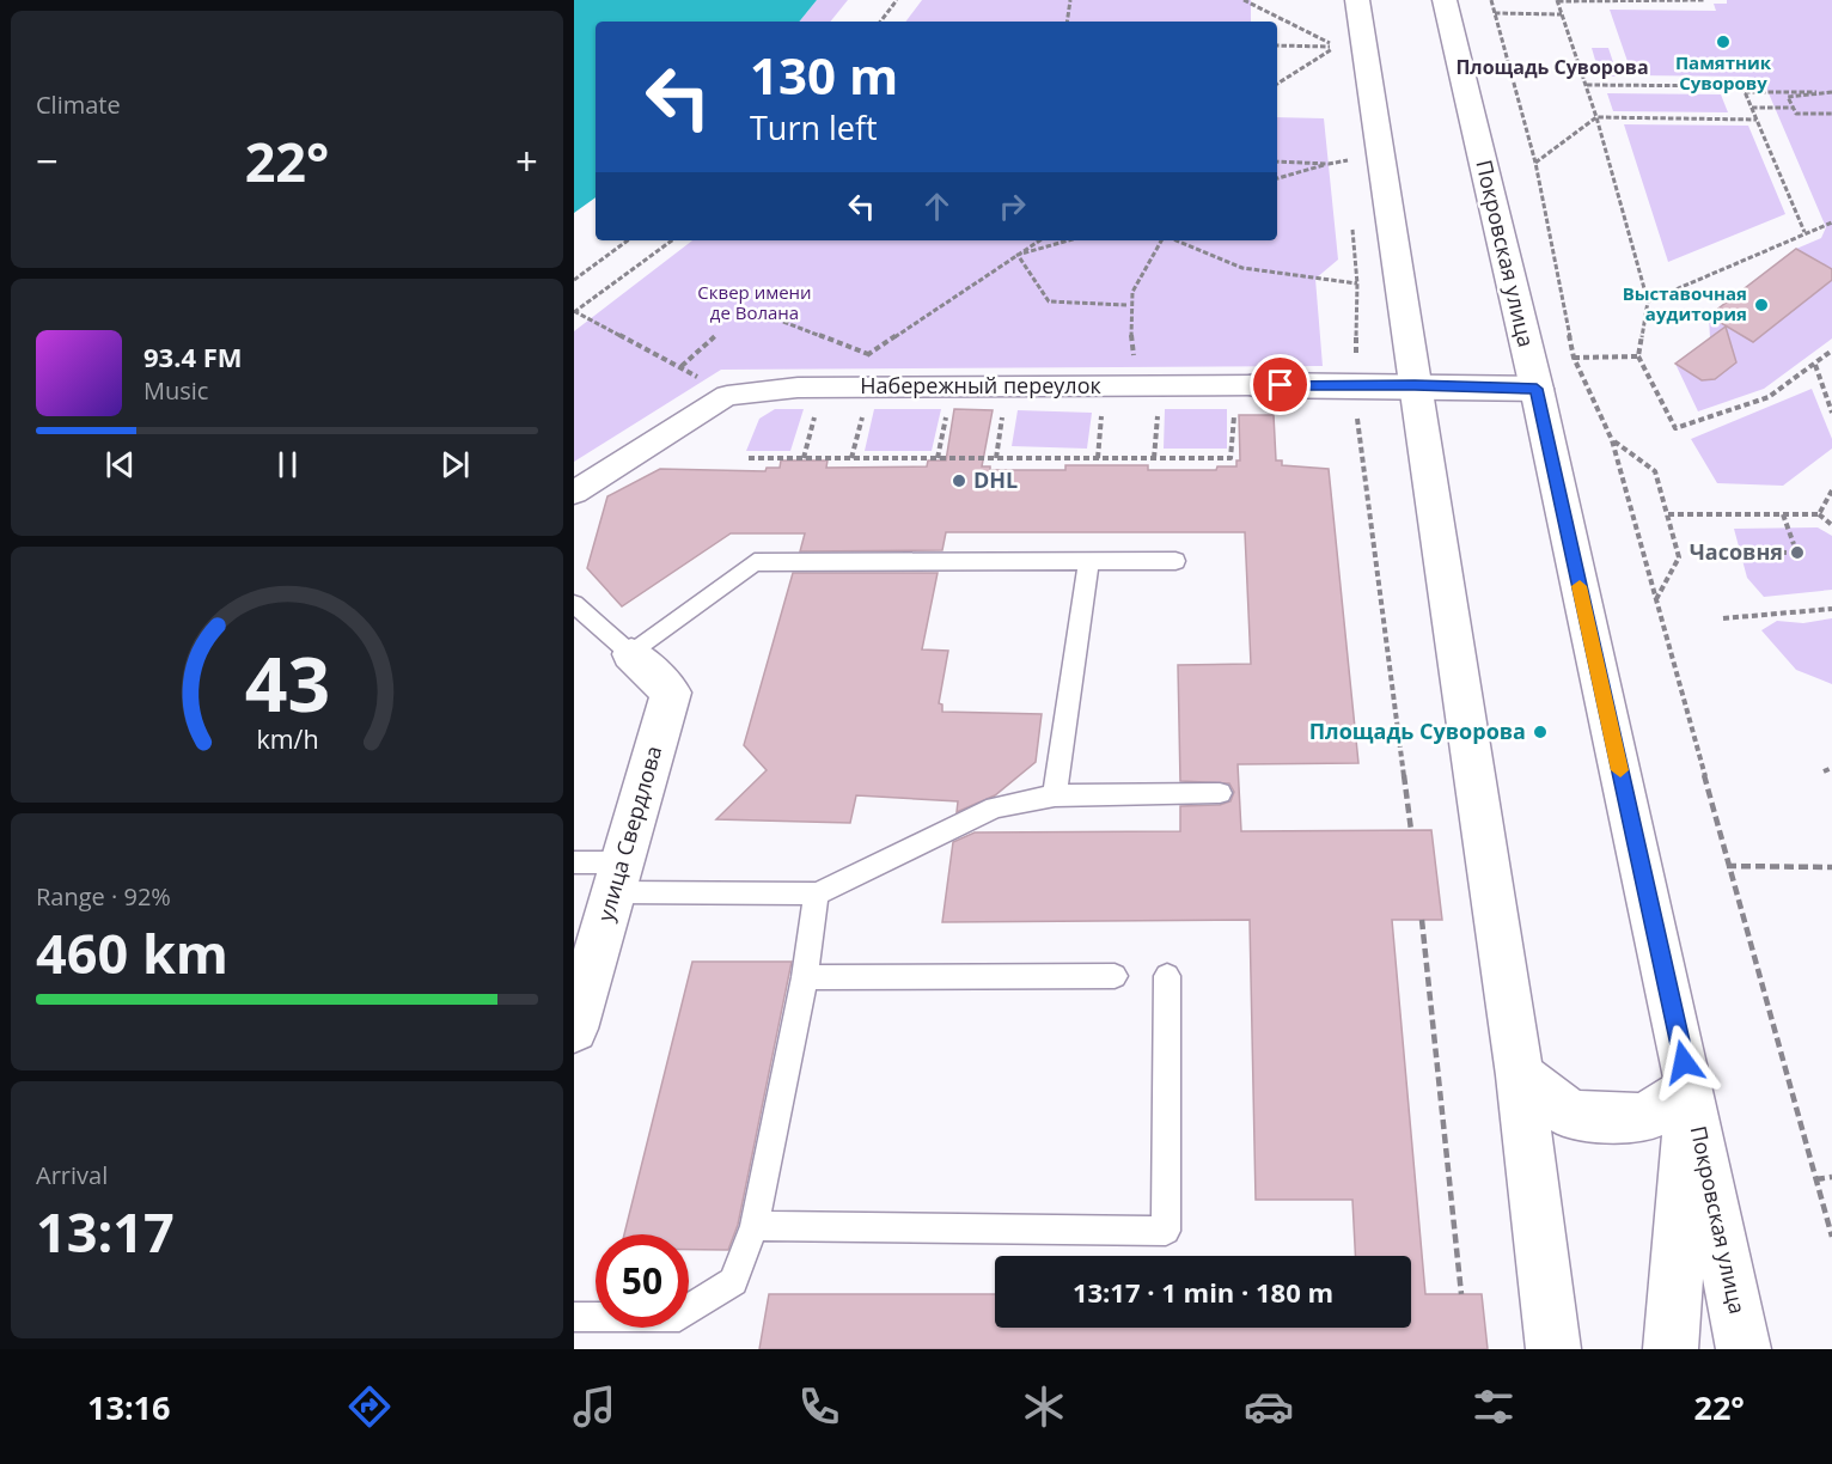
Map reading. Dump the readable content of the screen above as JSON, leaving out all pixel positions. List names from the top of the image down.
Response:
{
  "streets": {
    "main road": ["Покровская улица", "Набережный переулок", "улица Свердлова"]
  },
  "crossings": [
    ["Покровская улица", "Набережный переулок"]
  ],
  "districts": ["Площадь Суворова"],
  "parks": ["Сквер имени де Волана"],
  "places": [
    "Памятник Суворову",
    "Выставочная аудитория",
    "DHL",
    "Часовня",
    "Площадь Суворова"
  ],
  "page": {
    "tile": [
      "Climate",
      ["Range · 92%", "460 km"],
      ["Arrival", "13:17"]
    ],
    "turn": ["130 m", "Turn left"],
    "heat": ["−", "22°", "+"],
    "song": ["93.4 FM", "Music"],
    "limit": "50",
    "trip": "13:17 · 1 min · 180 m",
    "tabs": ["13:16", "22°"],
    "gauge": ["43", "km/h"]
  }
}
